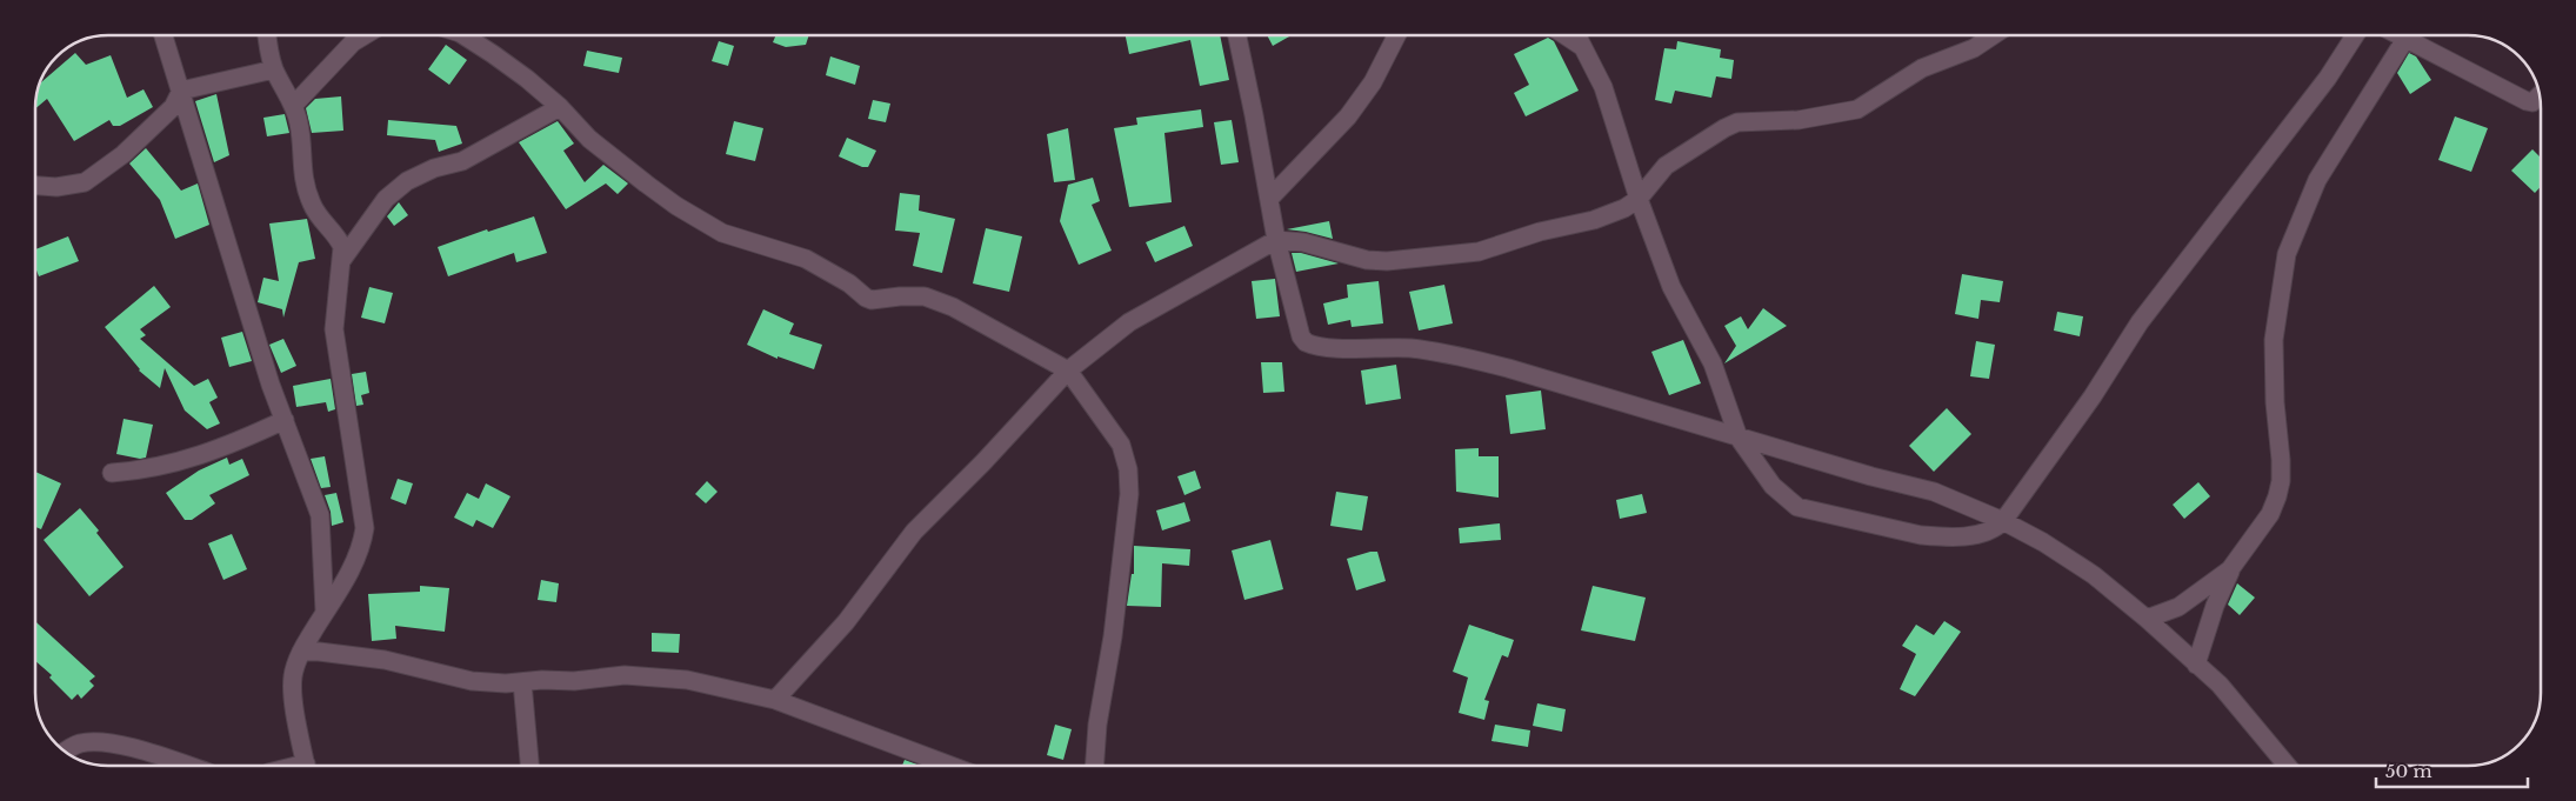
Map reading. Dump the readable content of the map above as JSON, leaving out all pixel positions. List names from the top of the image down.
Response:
{
  "scale_bar": "50 m"
}
